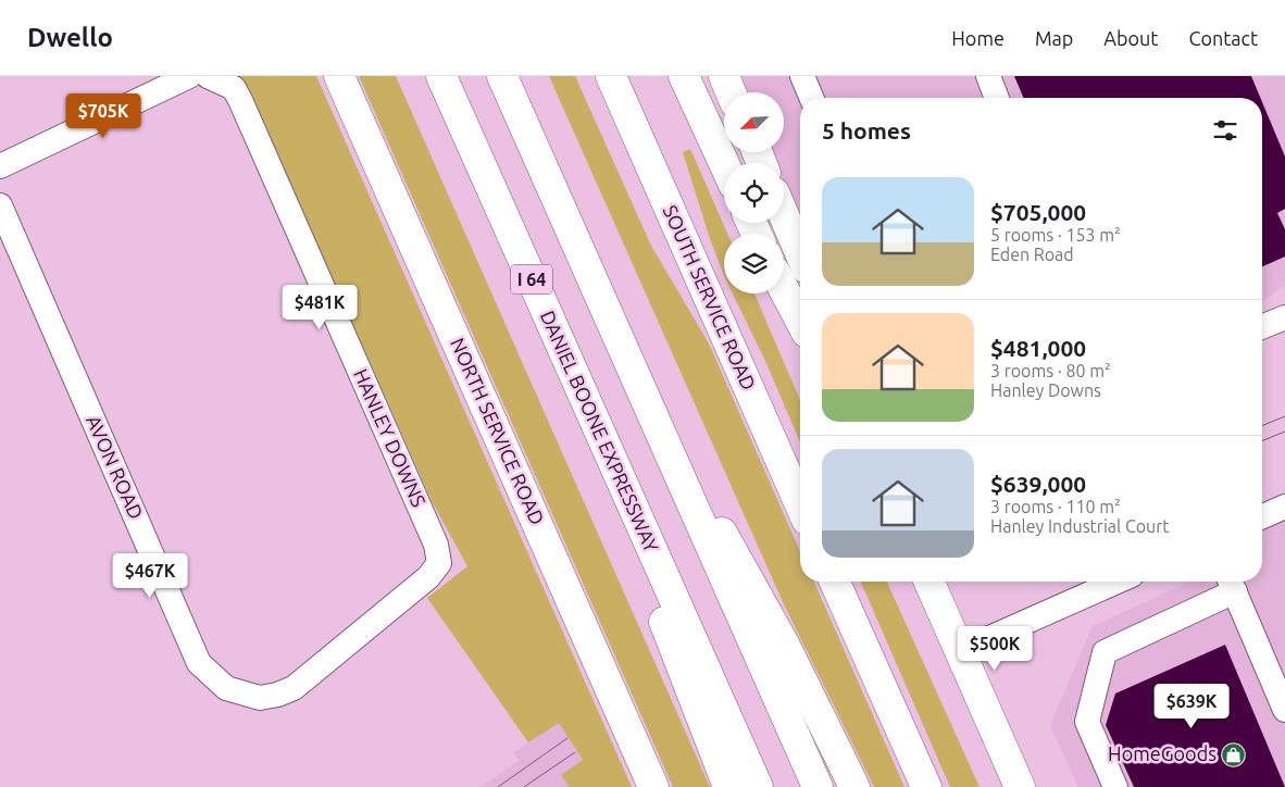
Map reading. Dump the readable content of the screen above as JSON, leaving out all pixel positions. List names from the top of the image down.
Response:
{
  "streets": {
    "main road": [
      "I 64",
      "SOUTH SERVICE ROAD",
      "NORTH SERVICE ROAD",
      "DANIEL BOONE EXPRESSWAY"
    ],
    "street": ["HANLEY DOWNS", "AVON ROAD"]
  },
  "crossings": [
    ["HANLEY DOWNS", "AVON ROAD"]
  ],
  "places": {
    "shop": ["HomeGoods"]
  },
  "north": "bottom left",
  "page": {
    "header": "Dwello",
    "nav": [
      "Home",
      "Map",
      "About",
      "Contact"
    ],
    "price": [
      "$705K",
      "$481K",
      "$467K",
      "$500K",
      "$639K"
    ],
    "heading": "5 homes",
    "list": [
      {
        "name": "$705,000",
        "note": "5 rooms · 153 m² · Eden Road"
      },
      {
        "name": "$481,000",
        "note": "3 rooms · 80 m² · Hanley Downs"
      },
      {
        "name": "$639,000",
        "note": "3 rooms · 110 m² · Hanley Industrial Court"
      }
    ]
  }
}
